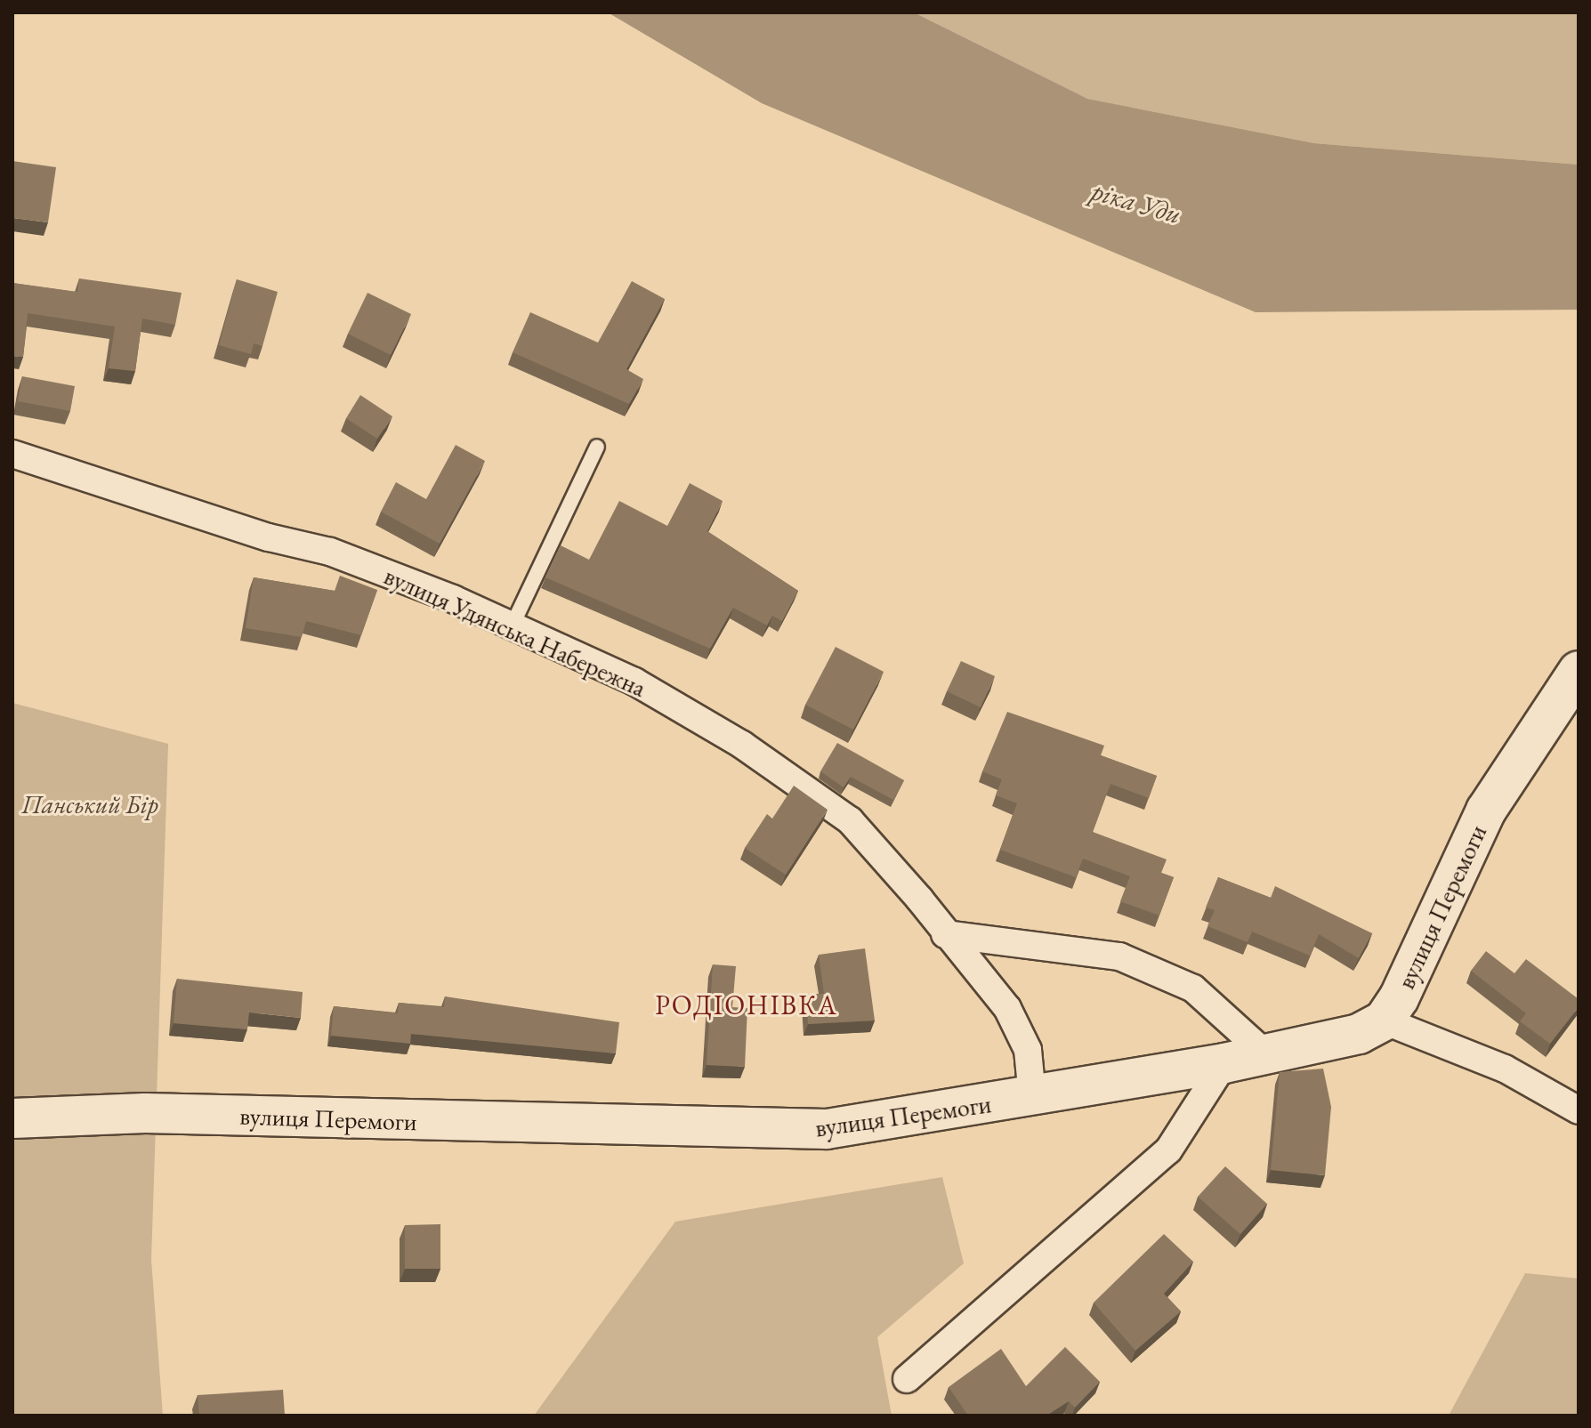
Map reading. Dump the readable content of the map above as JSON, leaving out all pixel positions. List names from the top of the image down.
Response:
{
  "streets": {
    "street": ["вулиця Удянська Набережна", "вулиця Перемоги"]
  },
  "crossings": [
    ["вулиця Удянська Набережна", "вулиця Перемоги"]
  ],
  "districts": ["РОДІОНІВКА"],
  "water": ["ріка Уди"],
  "parks": ["Панський Бір"]
}
